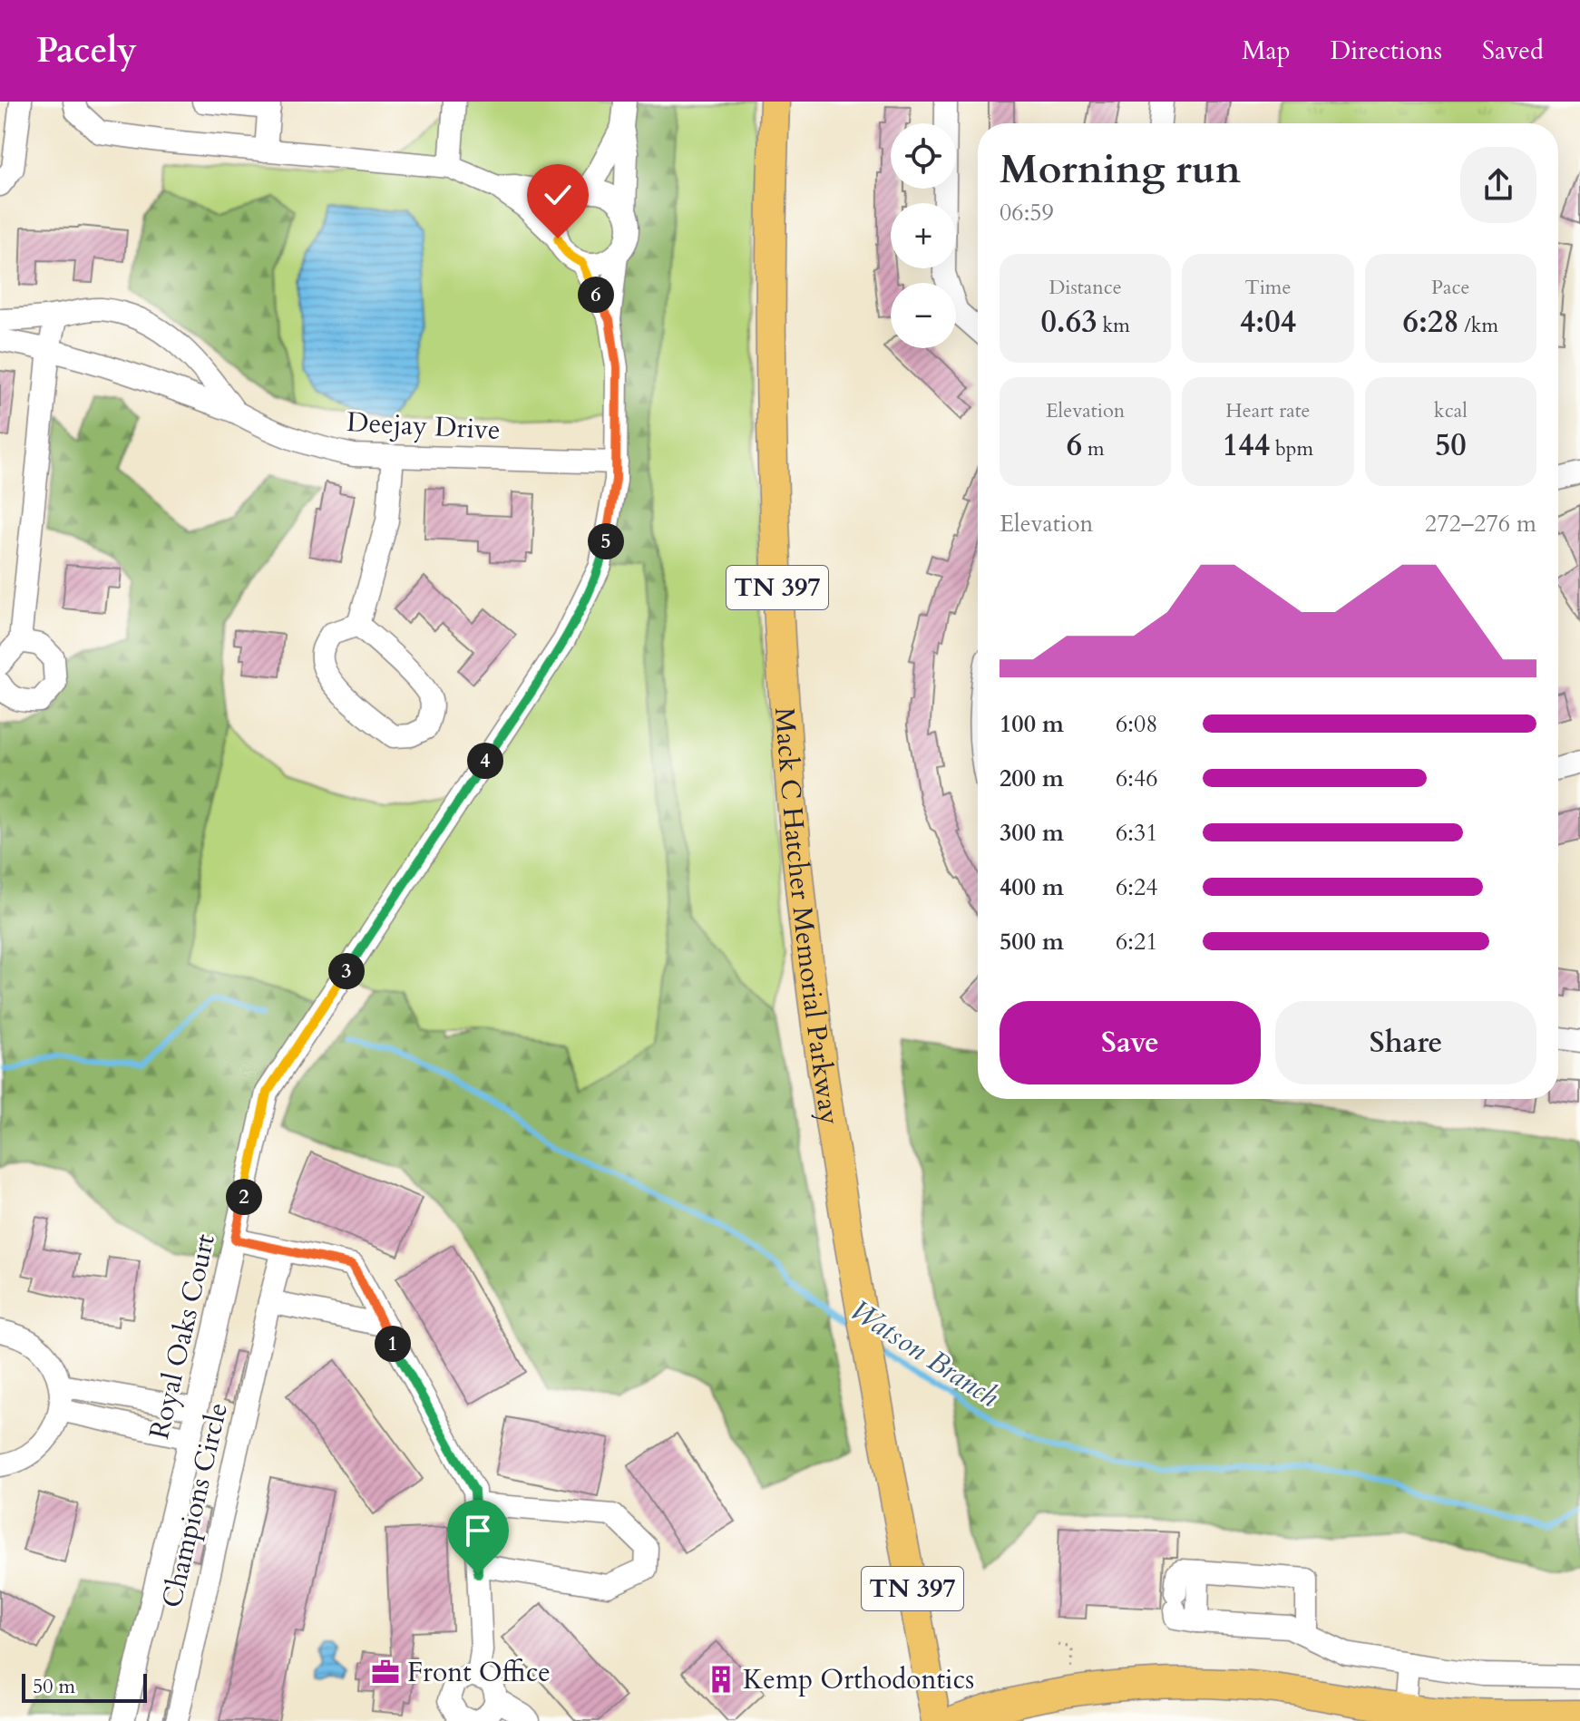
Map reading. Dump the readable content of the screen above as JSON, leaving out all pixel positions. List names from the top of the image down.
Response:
{
  "streets": {
    "main road": ["TN 397", "Mack C Hatcher Memorial Parkway"],
    "street": ["Deejay Drive", "Royal Oaks Court", "Champions Circle"]
  },
  "crossings": [
    ["Deejay Drive", "Royal Oaks Court"]
  ],
  "water": ["Watson Branch"],
  "places": {
    "office": ["Front Office"],
    "building": ["Kemp Orthodontics"]
  },
  "scale_bar": "50 m",
  "page": {
    "header": "Pacely",
    "nav": ["Map", "Directions", "Saved"],
    "map_buttons": ["+", "−"],
    "heading": ["Morning run", "06:59"],
    "stats": [
      ["Distance", "0.63 km"],
      ["Time", "4:04"],
      ["Pace", "6:28 /km"],
      ["Elevation", "6 m"],
      ["Heart rate", "144 bpm"],
      ["kcal", "50"]
    ],
    "pins": [
      "6",
      "5",
      "4",
      "3",
      "2",
      "1"
    ],
    "chart": ["Elevation", "272–276 m"],
    "list": [
      {
        "name": "100 m",
        "note": "6:08"
      },
      {
        "name": "200 m",
        "note": "6:46"
      },
      {
        "name": "300 m",
        "note": "6:31"
      },
      {
        "name": "400 m",
        "note": "6:24"
      },
      {
        "name": "500 m",
        "note": "6:21"
      }
    ],
    "buttons": ["Save", "Share"],
    "scale": "50 m"
  }
}
